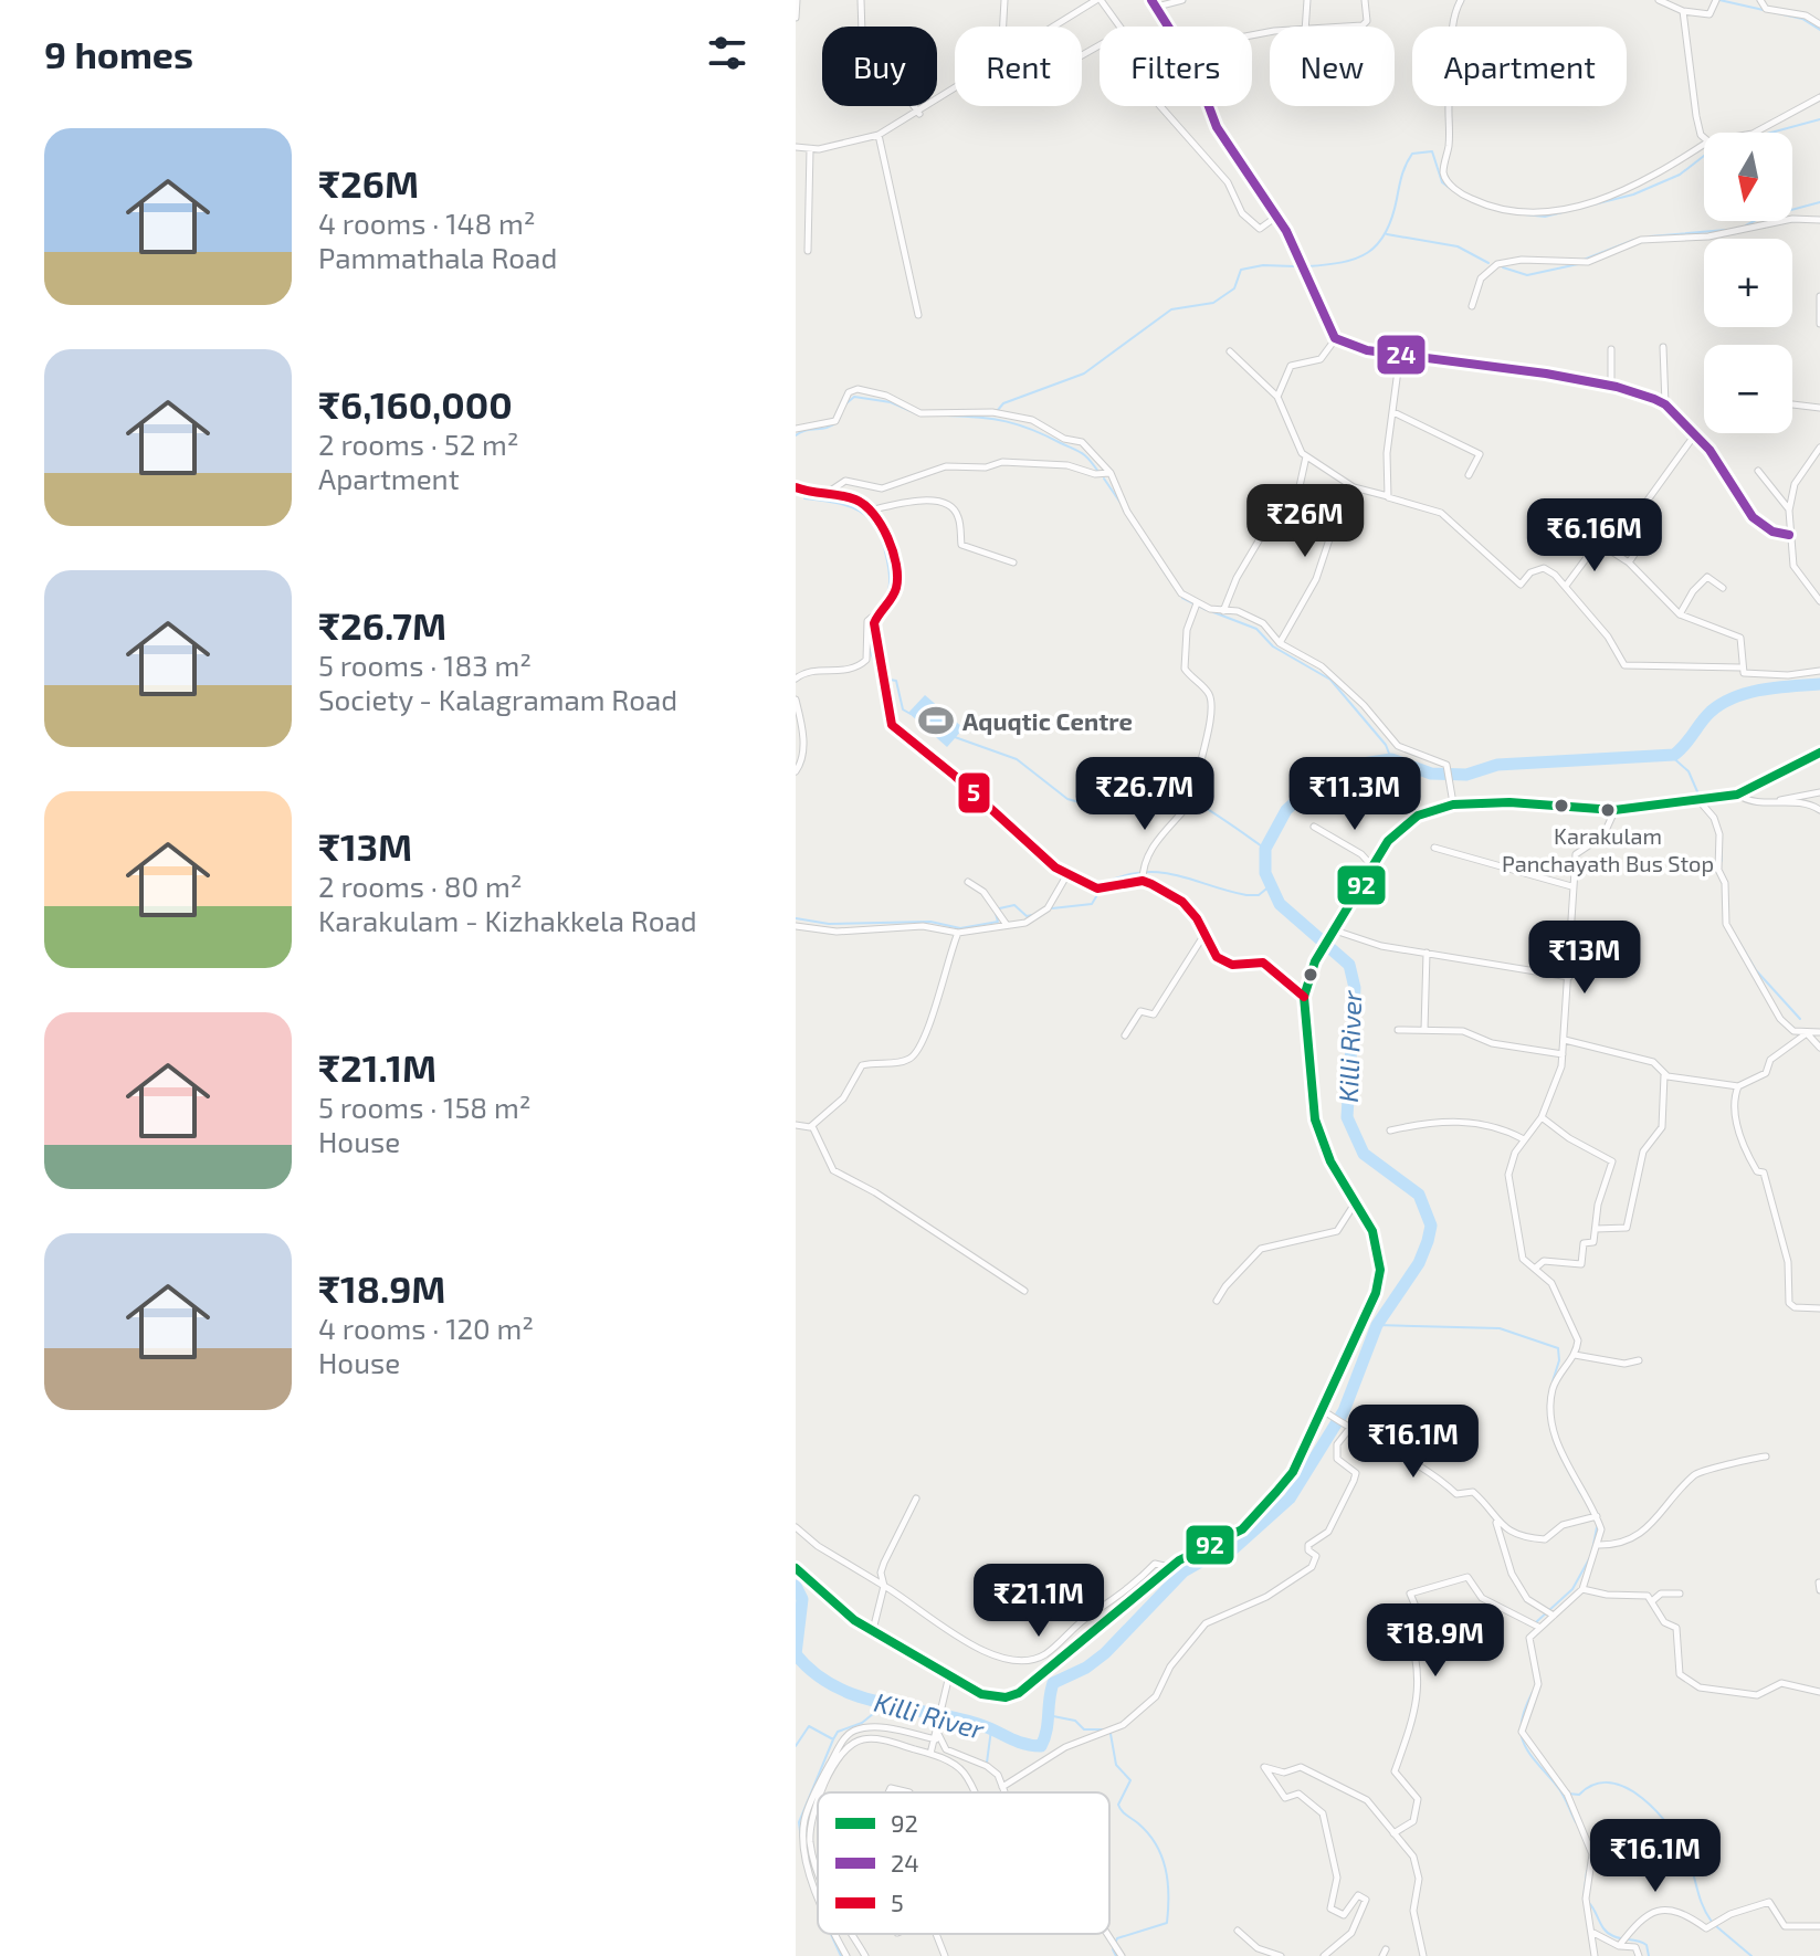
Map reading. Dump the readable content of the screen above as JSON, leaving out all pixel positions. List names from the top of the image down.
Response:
{
  "water": ["Killi River"],
  "places": {
    "sports": ["Aquqtic Centre"],
    "other": ["Karakulam Panchayath Bus Stop"]
  },
  "lines": ["transit line 24", "transit line 5", "transit line 92"],
  "legend": ["92", "24", "5"],
  "north": "bottom",
  "page": {
    "heading": "9 homes",
    "chip": [
      "Buy",
      "Rent",
      "Filters",
      "New",
      "Apartment"
    ],
    "list": [
      {
        "name": "₹26M",
        "note": "4 rooms · 148 m² · Pammathala Road"
      },
      {
        "name": "₹6,160,000",
        "note": "2 rooms · 52 m² · Apartment"
      },
      {
        "name": "₹26.7M",
        "note": "5 rooms · 183 m² · Society - Kalagramam Road"
      },
      {
        "name": "₹13M",
        "note": "2 rooms · 80 m² · Karakulam - Kizhakkela Road"
      },
      {
        "name": "₹21.1M",
        "note": "5 rooms · 158 m² · House"
      },
      {
        "name": "₹18.9M",
        "note": "4 rooms · 120 m² · House"
      }
    ],
    "map_buttons": ["+", "−"],
    "price": [
      "₹26M",
      "₹6.16M",
      "₹26.7M",
      "₹11.3M",
      "₹13M",
      "₹16.1M",
      "₹21.1M",
      "₹18.9M",
      "₹16.1M"
    ]
  }
}
